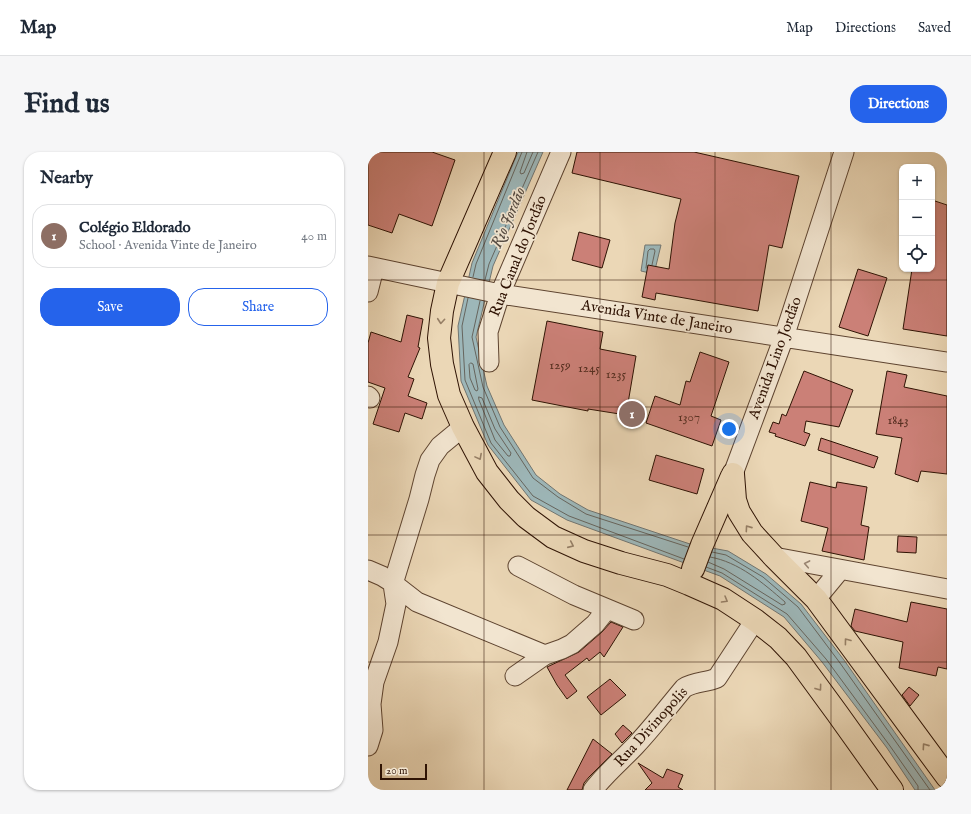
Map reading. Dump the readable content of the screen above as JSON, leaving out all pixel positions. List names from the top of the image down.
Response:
{
  "streets": {
    "main road": ["Avenida Lino Jordão"],
    "street": ["Rua Canal do Jordão", "Avenida Vinte de Janeiro", "Rua Divinopolis"]
  },
  "crossings": [
    ["Rua Canal do Jordão", "Avenida Vinte de Janeiro"],
    ["Avenida Vinte de Janeiro", "Avenida Lino Jordão"]
  ],
  "water": ["Rio Jordão"],
  "house_numbers": [
    "1259",
    "1245",
    "1235",
    "1307",
    "1843"
  ],
  "scale_bar": "20 m",
  "page": {
    "header": "Map",
    "nav": ["Map", "Directions", "Saved"],
    "buttons": [
      "Directions",
      ["Save", "Share"]
    ],
    "title": "Find us",
    "heading": "Nearby",
    "map_buttons": ["+", "−"],
    "list": [
      {
        "mark": "1",
        "name": "Colégio Eldorado",
        "note": "School · Avenida Vinte de Janeiro",
        "value": "40 m"
      }
    ],
    "pins": "1",
    "scale": "20 m"
  }
}
